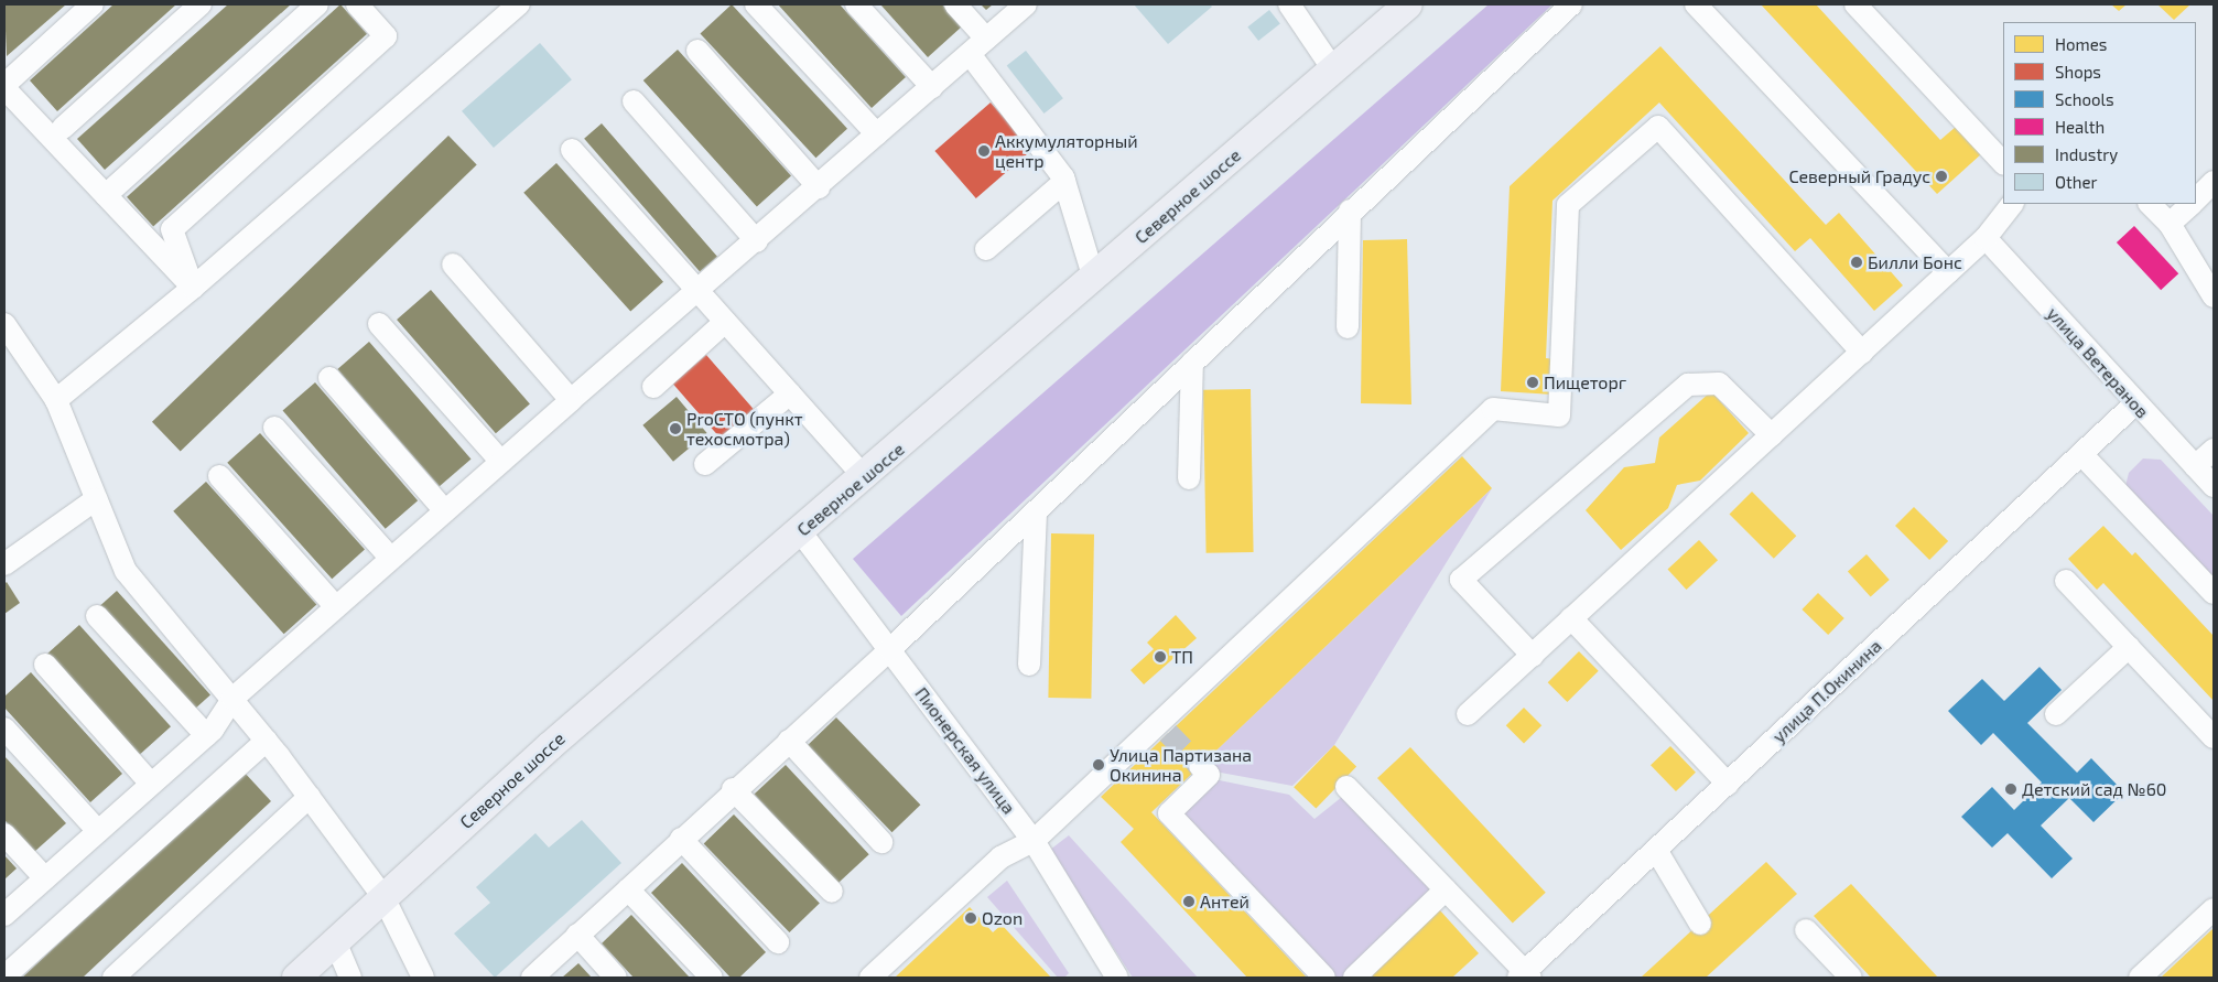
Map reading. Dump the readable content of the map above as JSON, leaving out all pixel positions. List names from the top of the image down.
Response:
{
  "streets": {
    "main road": ["Северное шоссе"],
    "street": ["улица Ветеранов", "улица П.Окинина", "Пионерская улица"]
  },
  "crossings": [
    ["Северное шоссе", "Пионерская улица"],
    ["улица Ветеранов", "улица П.Окинина"]
  ],
  "places": [
    "Аккумуляторный центр",
    "Северный Градус",
    "Билли Бонс",
    "Пищеторг",
    "ProСТО (пункт техосмотра)",
    "ТП",
    "Улица Партизана Окинина",
    "Детский сад №60",
    "Антей",
    "Ozon"
  ],
  "legend": [
    "Homes",
    "Shops",
    "Schools",
    "Health",
    "Industry",
    "Other"
  ]
}
